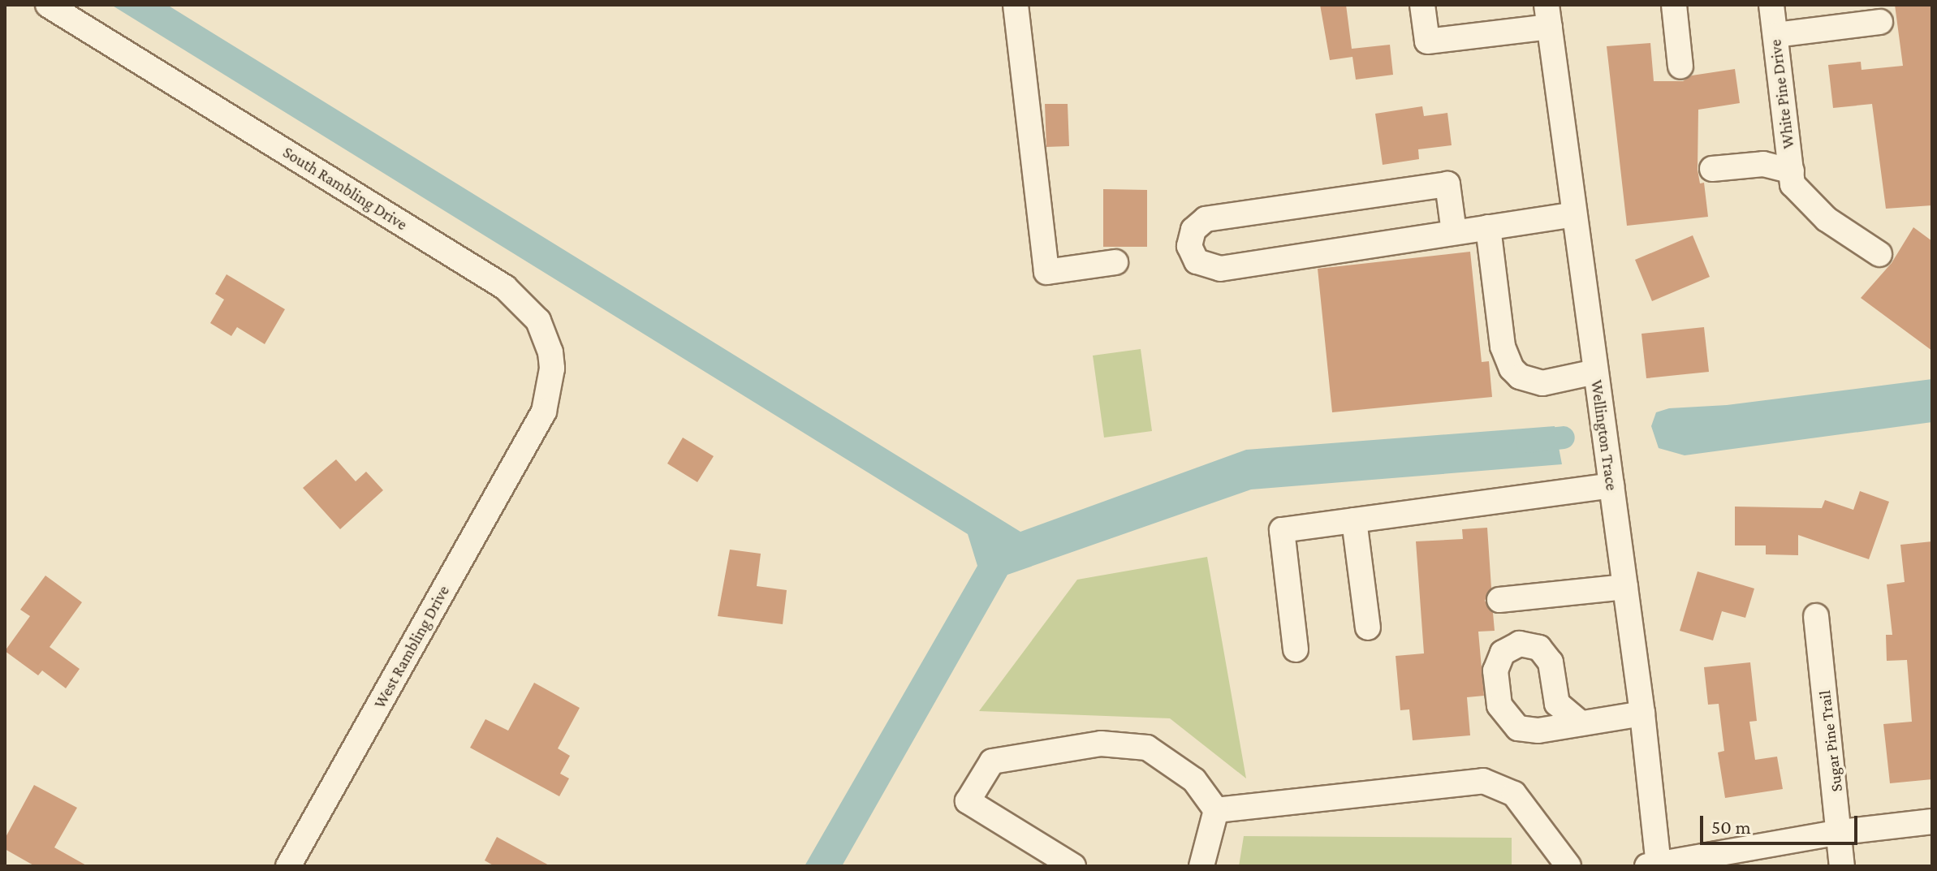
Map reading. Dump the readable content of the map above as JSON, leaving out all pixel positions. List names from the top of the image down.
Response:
{
  "streets": {
    "street": [
      "White Pine Drive",
      "South Rambling Drive",
      "Wellington Trace",
      "West Rambling Drive",
      "Sugar Pine Trail"
    ]
  },
  "crossings": [
    ["South Rambling Drive", "West Rambling Drive"]
  ],
  "scale_bar": "50 m"
}
